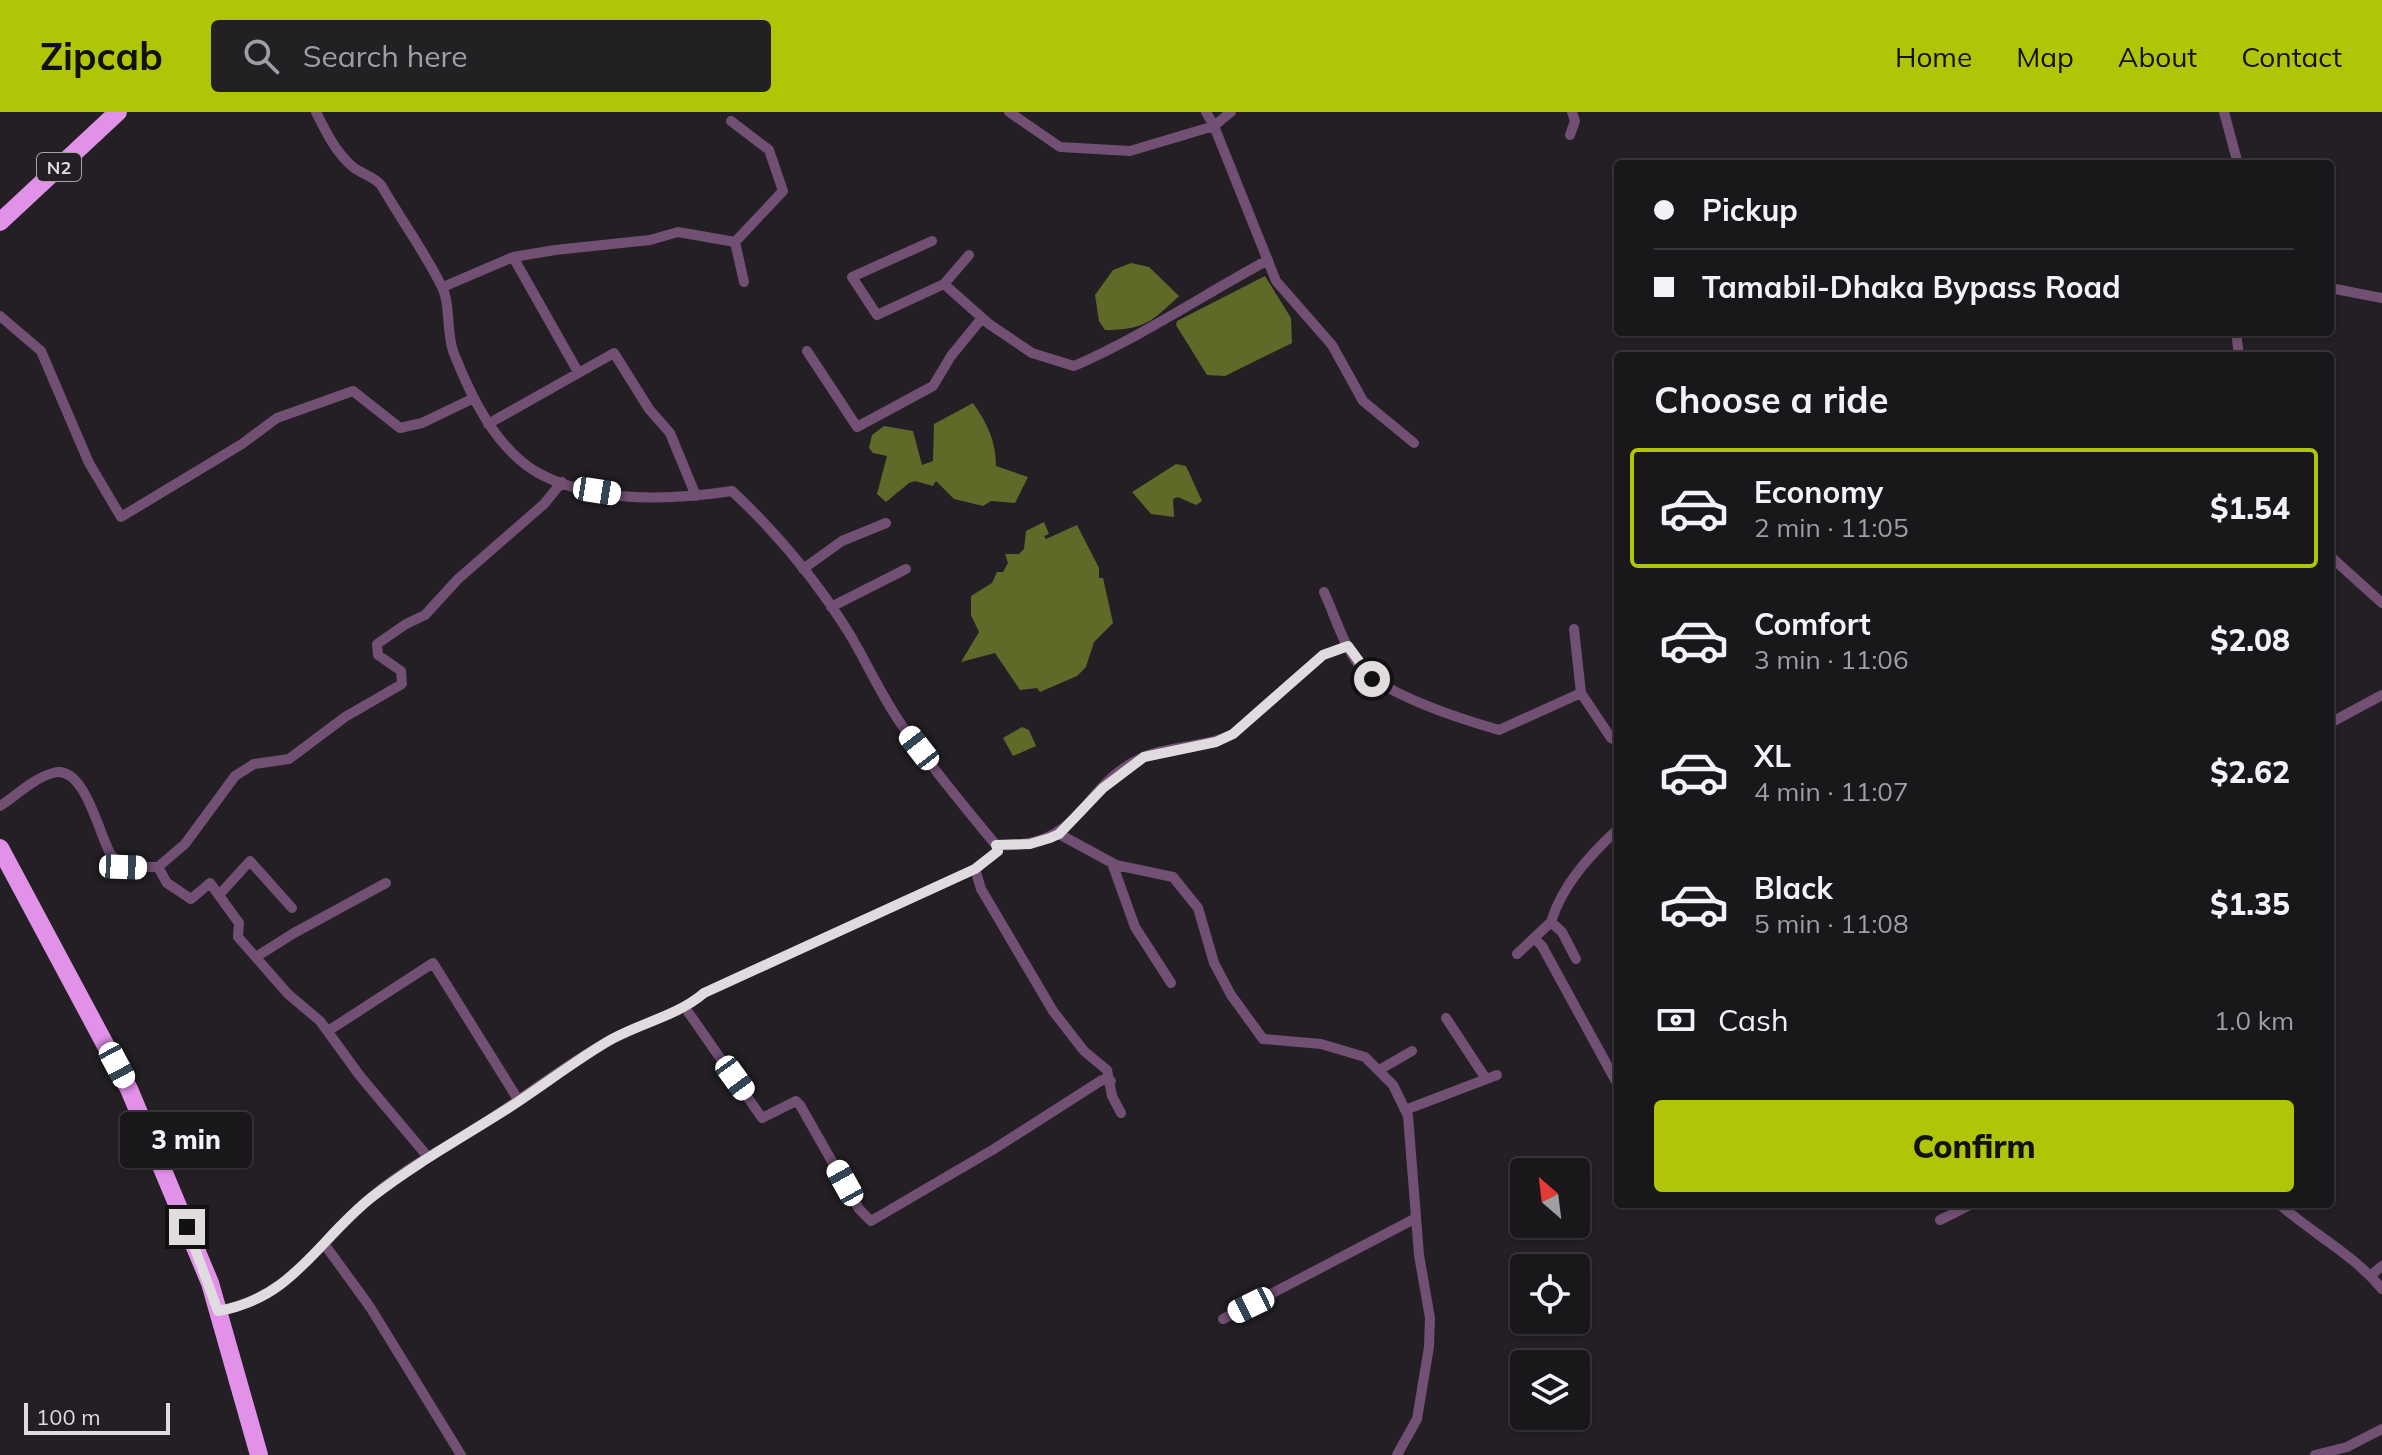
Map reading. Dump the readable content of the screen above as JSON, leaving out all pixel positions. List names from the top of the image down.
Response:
{
  "streets": {
    "highway": ["N2"]
  },
  "scale_bar": "100 m",
  "north": "top left",
  "page": {
    "header": "Zipcab",
    "search": "Search here",
    "nav": [
      "Home",
      "Map",
      "About",
      "Contact"
    ],
    "banner": ["Pickup", "Tamabil-Dhaka Bypass Road"],
    "heading": "Choose a ride",
    "list": [
      {
        "name": "Economy",
        "note": "2 min · 11:05",
        "value": "$1.54"
      },
      {
        "name": "Comfort",
        "note": "3 min · 11:06",
        "value": "$2.08"
      },
      {
        "name": "XL",
        "note": "4 min · 11:07",
        "value": "$2.62"
      },
      {
        "name": "Black",
        "note": "5 min · 11:08",
        "value": "$1.35"
      }
    ],
    "pay": ["Cash", "1.0 km"],
    "buttons": "Confirm",
    "bubble": "3 min",
    "scale": "100 m"
  }
}
